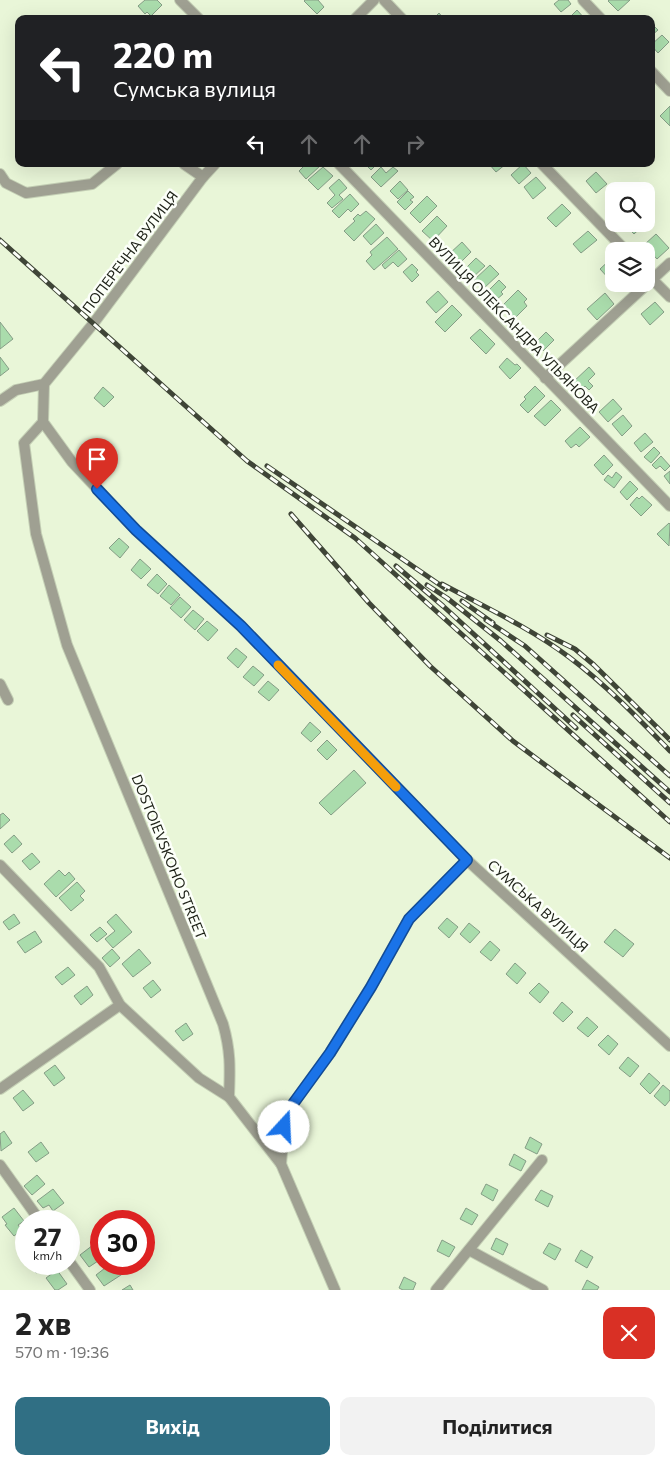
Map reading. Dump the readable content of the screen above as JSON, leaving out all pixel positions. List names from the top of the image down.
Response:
{
  "streets": {
    "street": [
      "ПОПЕРЕЧНА ВУЛИЦЯ",
      "ВУЛИЦЯ ОЛЕКСАНДРА УЛЬЯНОВА",
      "DOSTOIEVSKOHO STREET",
      "СУМСЬКА ВУЛИЦЯ"
    ]
  },
  "crossings": [
    ["DOSTOIEVSKOHO STREET", "СУМСЬКА ВУЛИЦЯ"]
  ],
  "page": {
    "turn": ["220 m", "Сумська вулиця"],
    "speed": "27 km/h",
    "limit": "30",
    "heading": ["2 хв", "570 m · 19:36"],
    "buttons": ["Вихід", "Поділитися"]
  }
}
